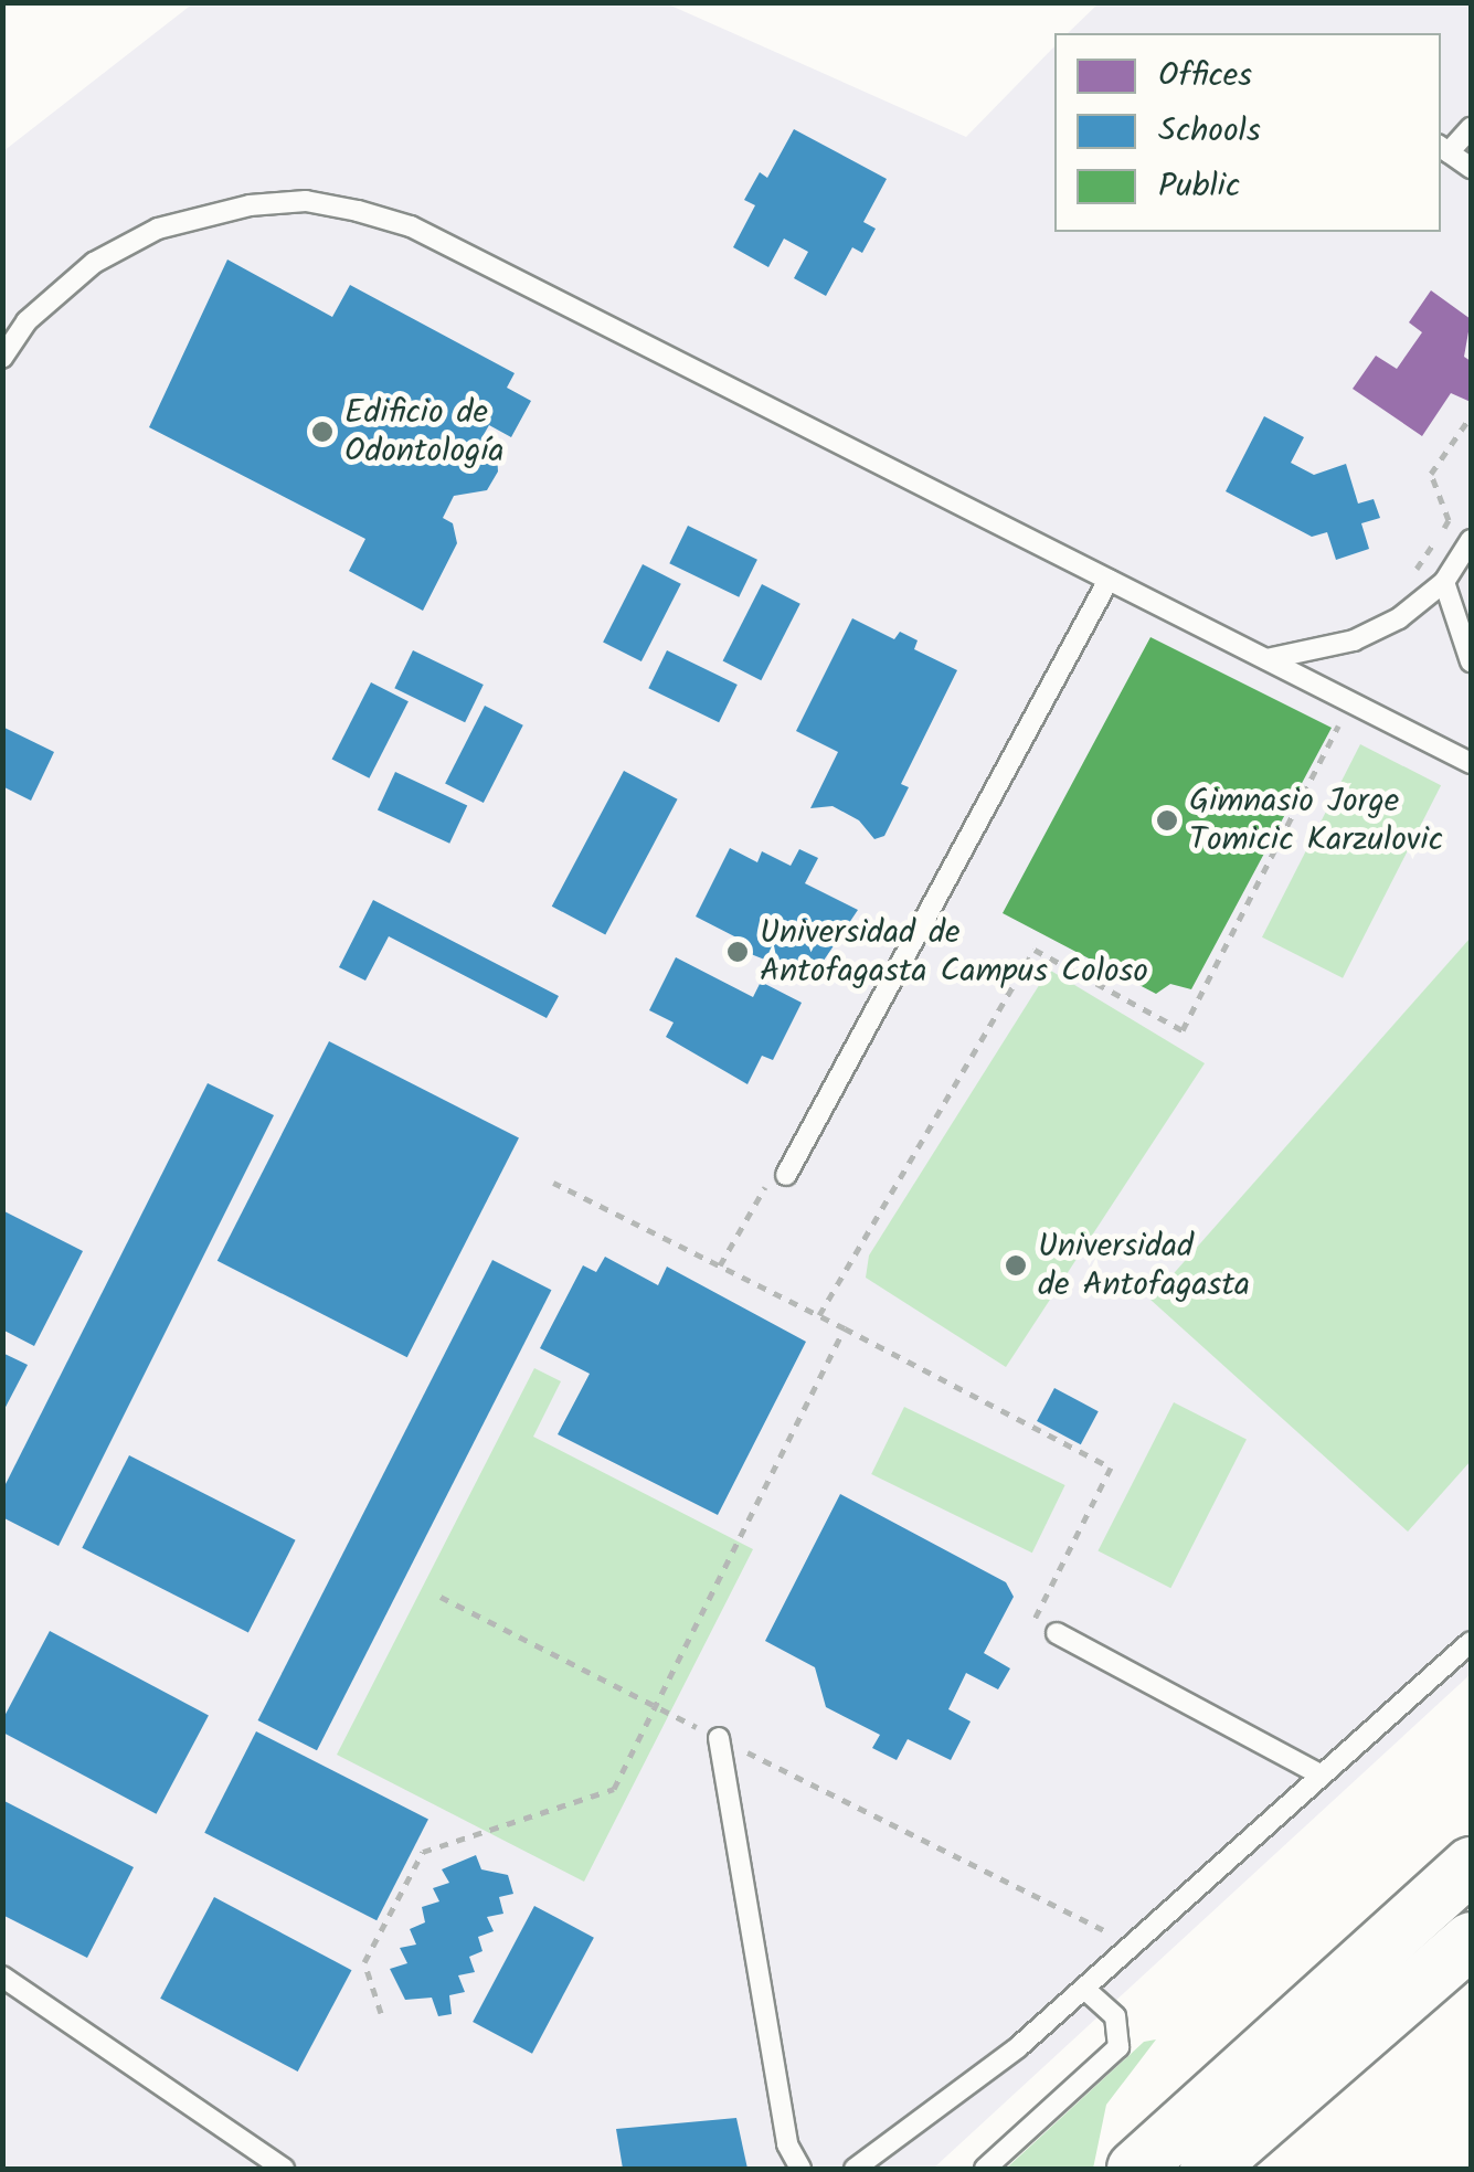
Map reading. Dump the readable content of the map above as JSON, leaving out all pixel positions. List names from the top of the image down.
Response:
{
  "places": [
    "Edificio de Odontología",
    "Gimnasio Jorge Tomicic Karzulovic",
    "Universidad de Antofagasta Campus Coloso",
    "Universidad de Antofagasta"
  ],
  "legend": ["Offices", "Schools", "Public"]
}
